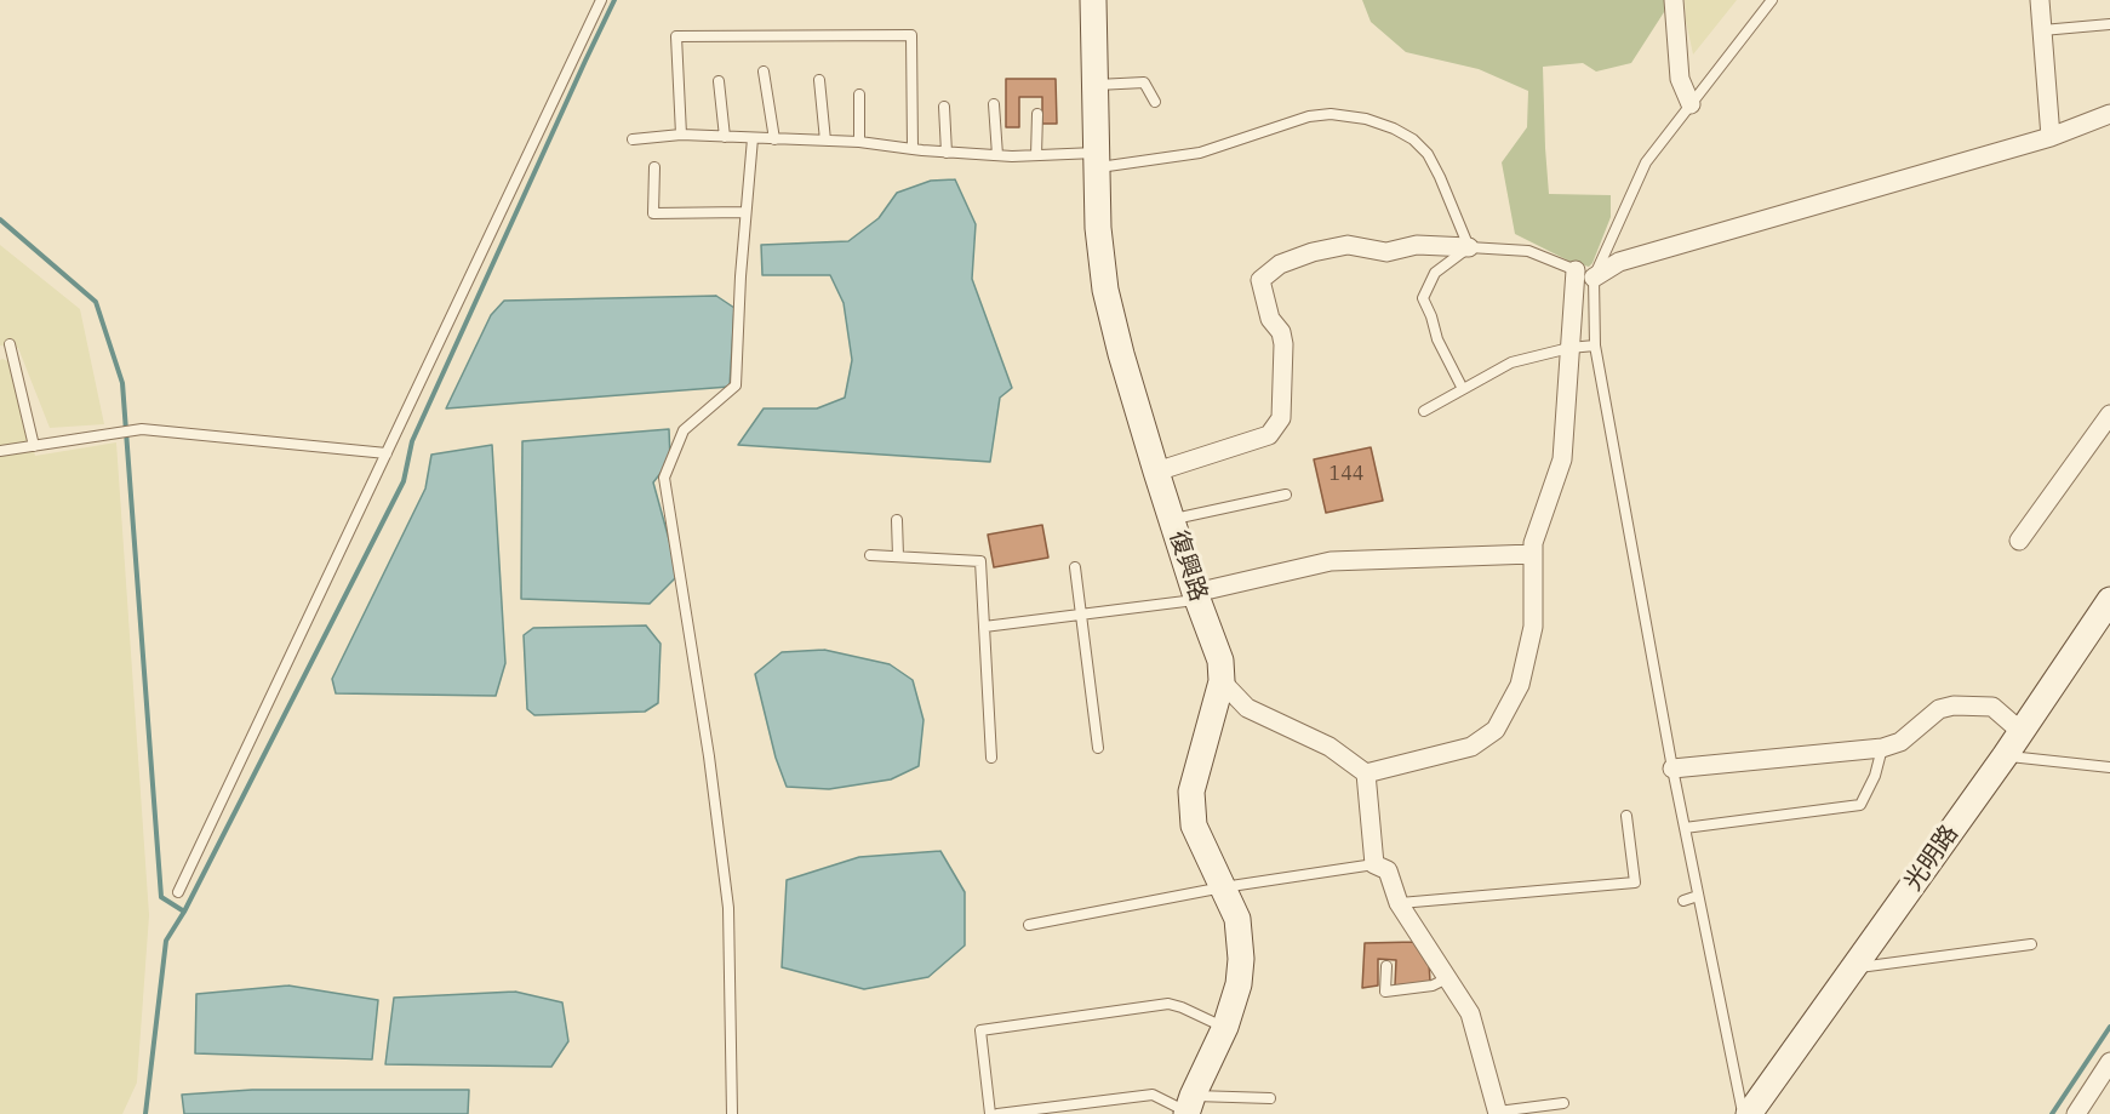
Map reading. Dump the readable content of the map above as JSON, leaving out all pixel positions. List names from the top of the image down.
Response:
{
  "streets": {
    "street": ["復興路", "光明路"]
  },
  "house_numbers": ["144"]
}
